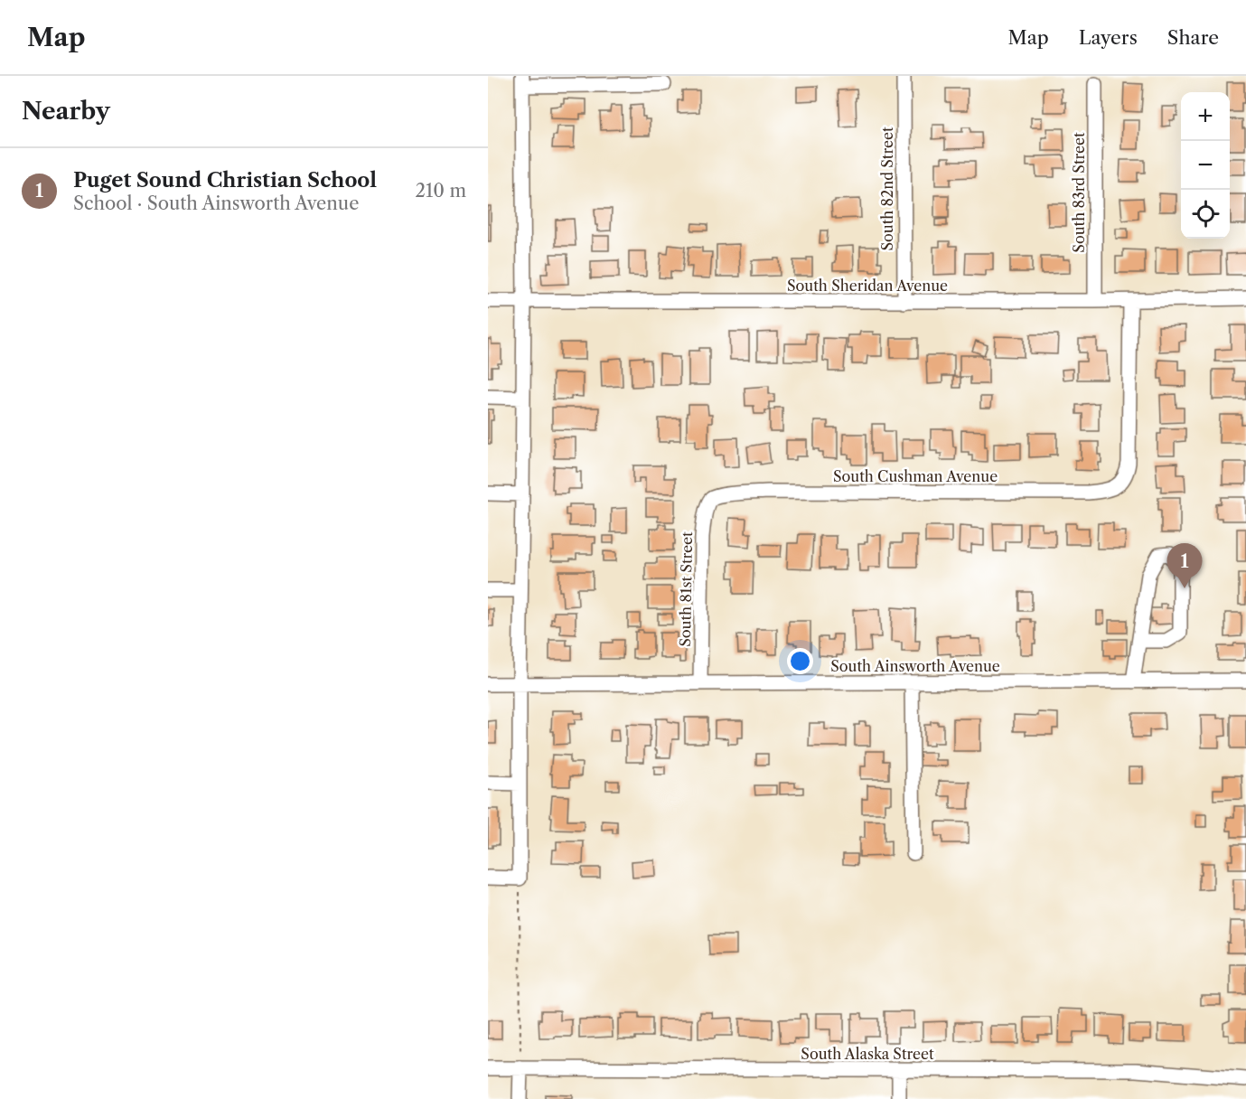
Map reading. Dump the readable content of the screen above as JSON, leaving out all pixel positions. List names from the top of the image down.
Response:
{
  "streets": {
    "street": [
      "South 82nd Street",
      "South 83rd Street",
      "South Sheridan Avenue",
      "South Cushman Avenue",
      "South 81st Street",
      "South Ainsworth Avenue",
      "South Alaska Street"
    ]
  },
  "crossings": [
    ["South 82nd Street", "South Sheridan Avenue"],
    ["South 83rd Street", "South Sheridan Avenue"],
    ["South Sheridan Avenue", "South Cushman Avenue"],
    ["South Cushman Avenue", "South 81st Street"],
    ["South 81st Street", "South Ainsworth Avenue"]
  ],
  "page": {
    "header": "Map",
    "nav": ["Map", "Layers", "Share"],
    "heading": "Nearby",
    "map_buttons": ["+", "−"],
    "list": [
      {
        "mark": "1",
        "name": "Puget Sound Christian School",
        "note": "School · South Ainsworth Avenue",
        "value": "210 m"
      }
    ],
    "pins": "1"
  }
}
